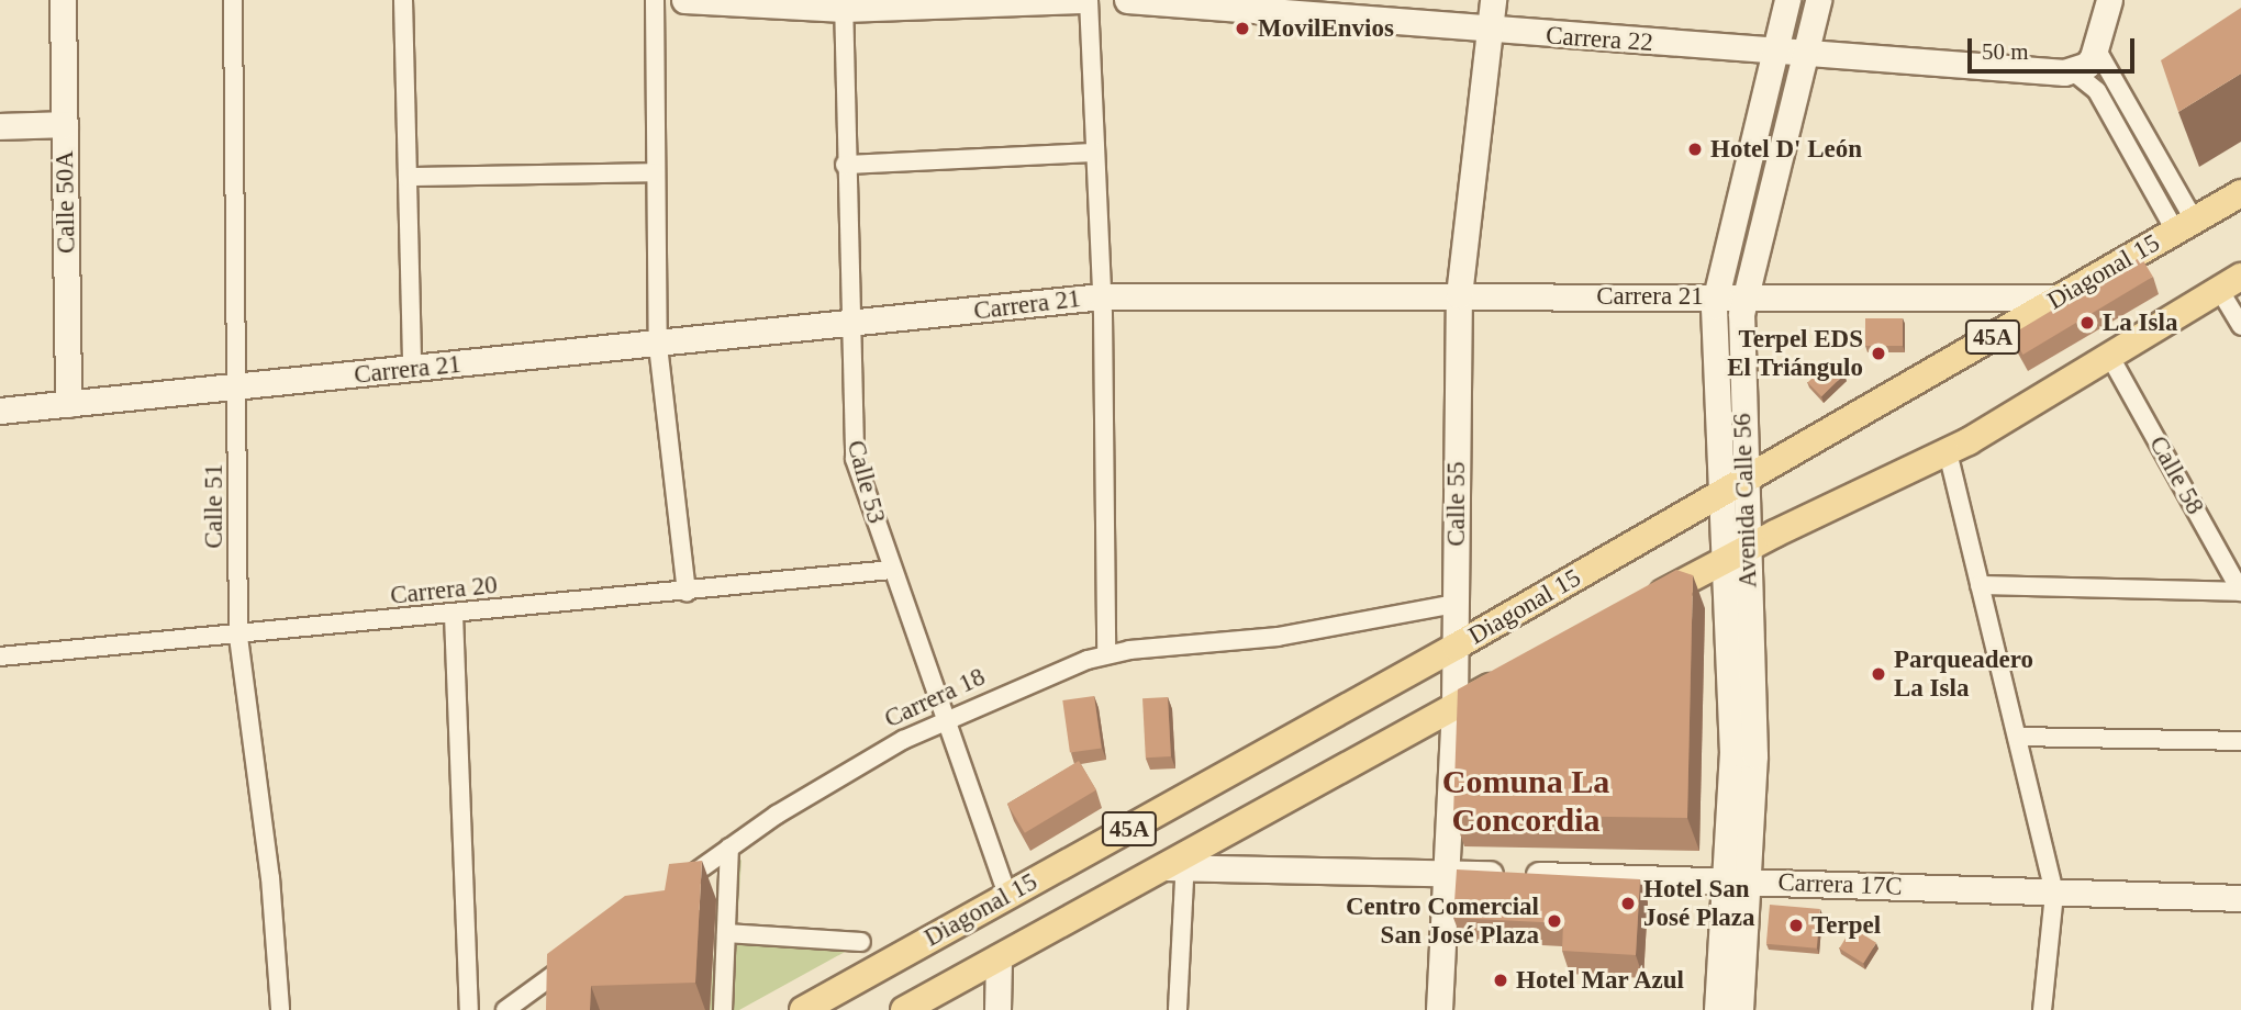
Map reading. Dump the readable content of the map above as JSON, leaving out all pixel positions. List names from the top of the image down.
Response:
{
  "streets": {
    "main road": ["Diagonal 15", "45A"],
    "street": [
      "Carrera 22",
      "Calle 50A",
      "Carrera 21",
      "Calle 58",
      "Calle 53",
      "Avenida Calle 56",
      "Calle 55",
      "Calle 51",
      "Carrera 20",
      "Carrera 18",
      "Carrera 17C"
    ]
  },
  "crossings": [
    ["Carrera 22", "Avenida Calle 56"],
    ["Carrera 22", "Calle 55"],
    ["Calle 50A", "Carrera 21"],
    ["Diagonal 15", "Carrera 21"],
    ["Diagonal 15", "Calle 53"],
    ["Diagonal 15", "Avenida Calle 56"],
    ["Diagonal 15", "Calle 55"],
    ["Diagonal 15", "Carrera 17C"],
    ["Carrera 21", "Calle 53"],
    ["Carrera 21", "Avenida Calle 56"],
    ["Carrera 21", "Calle 55"],
    ["Carrera 21", "Calle 51"],
    ["Calle 53", "Carrera 20"],
    ["Calle 53", "Carrera 18"],
    ["Avenida Calle 56", "Carrera 17C"],
    ["Calle 55", "Carrera 18"],
    ["Calle 55", "Carrera 17C"],
    ["Calle 51", "Carrera 20"]
  ],
  "districts": ["Comuna La Concordia"],
  "places": [
    "MovilEnvios",
    "Hotel D' León",
    "La Isla",
    "Terpel EDS El Triángulo",
    "Parqueadero La Isla",
    "Hotel San José Plaza",
    "Centro Comercial San José Plaza",
    "Terpel",
    "Hotel Mar Azul"
  ],
  "scale_bar": "50 m"
}
